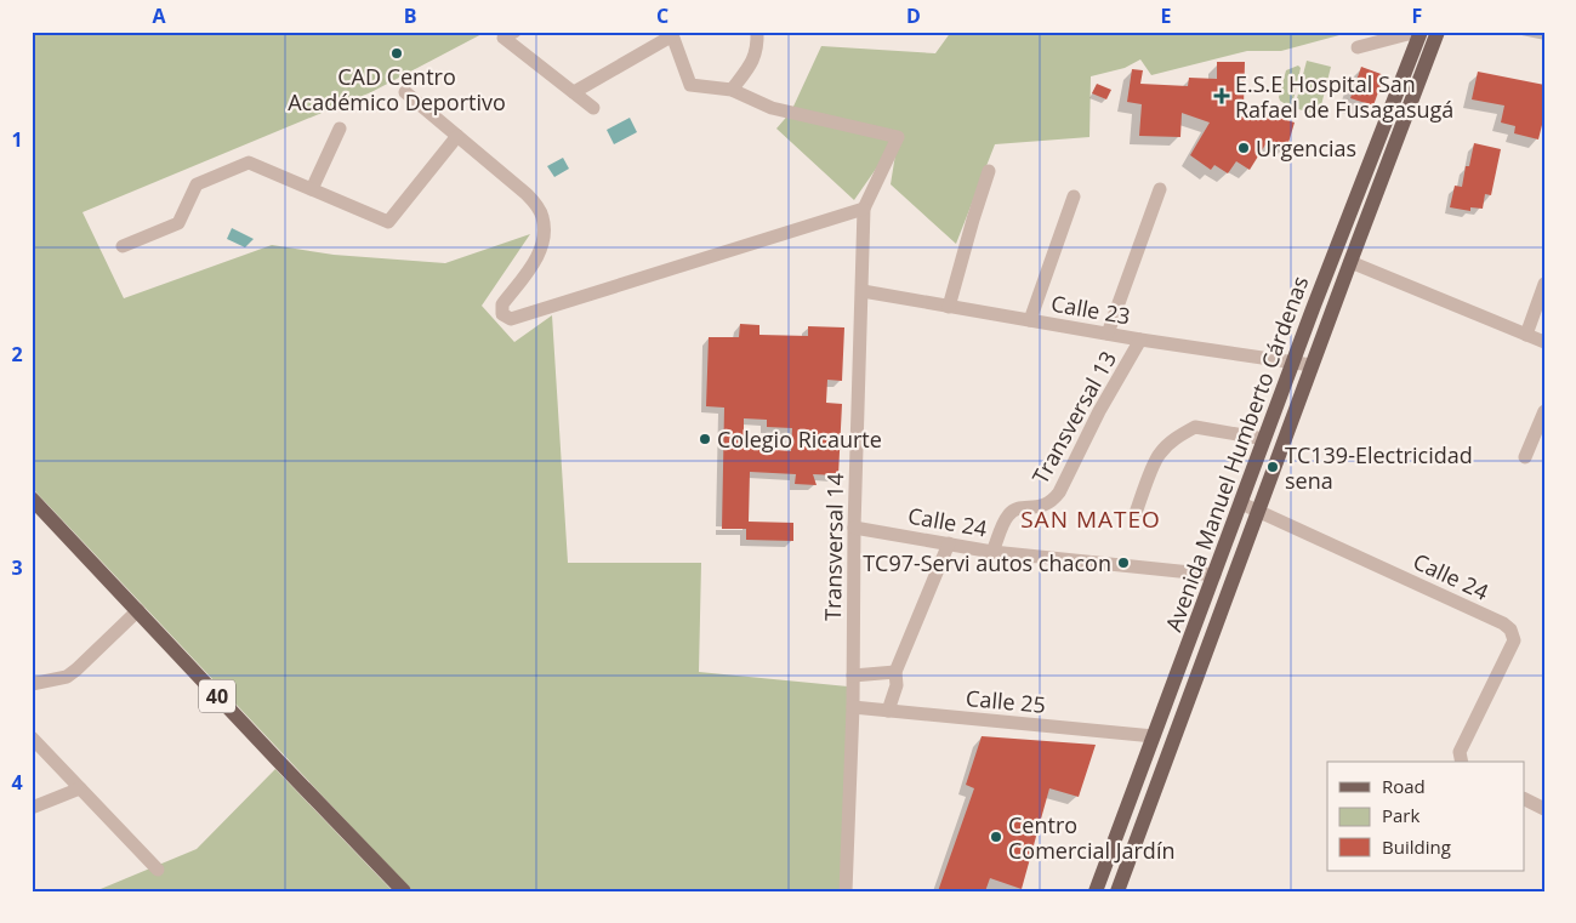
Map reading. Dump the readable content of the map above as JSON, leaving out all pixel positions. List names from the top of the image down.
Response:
{
  "streets": {
    "main road": ["Avenida Manuel Humberto Cárdenas", "40"],
    "street": [
      "Calle 23",
      "Transversal 13",
      "Calle 24",
      "Transversal 14",
      "Calle 25"
    ]
  },
  "crossings": [
    ["Calle 23", "Transversal 13"],
    ["Calle 23", "Avenida Manuel Humberto Cárdenas"],
    ["Calle 23", "Transversal 14"],
    ["Transversal 13", "Calle 24"],
    ["Avenida Manuel Humberto Cárdenas", "Calle 24"],
    ["Avenida Manuel Humberto Cárdenas", "Calle 25"],
    ["Calle 24", "Transversal 14"],
    ["Transversal 14", "Calle 25"]
  ],
  "districts": ["SAN MATEO"],
  "places": {
    "other": [
      "CAD Centro Académico Deportivo",
      "Urgencias",
      "Colegio Ricaurte",
      "TC139-Electricidad sena",
      "TC97-Servi autos chacon",
      "Centro Comercial Jardín"
    ],
    "health": ["E.S.E Hospital San Rafael de Fusagasugá"]
  },
  "legend": ["Road", "Park", "Building"],
  "grid": {
    "columns": [
      "A",
      "B",
      "C",
      "D",
      "E",
      "F"
    ],
    "rows": [
      "1",
      "2",
      "3",
      "4"
    ]
  }
}
